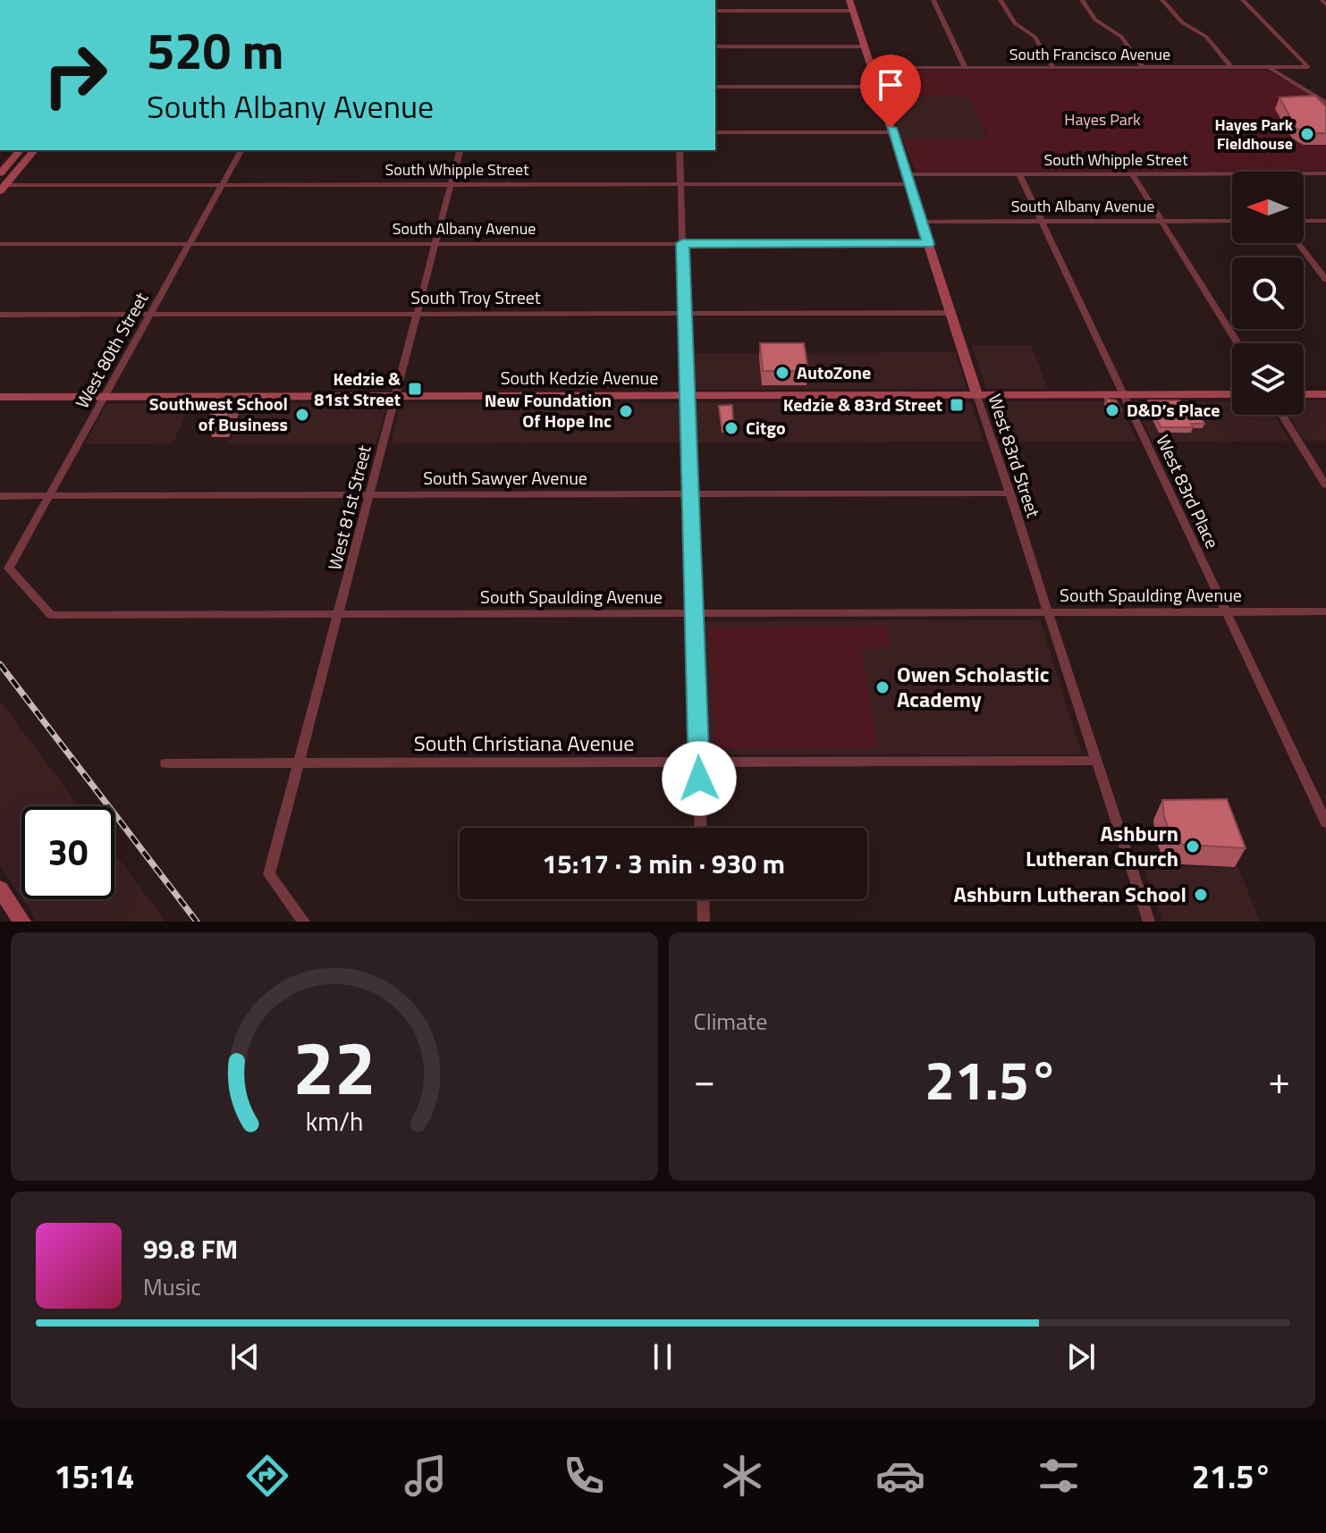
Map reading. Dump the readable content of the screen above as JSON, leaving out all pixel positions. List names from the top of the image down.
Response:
{
  "streets": {
    "main road": ["South Kedzie Avenue", "West 83rd Street"],
    "street": [
      "South Francisco Avenue",
      "South Whipple Street",
      "South Albany Avenue",
      "South Troy Street",
      "West 80th Street",
      "South Sawyer Avenue",
      "West 83rd Place",
      "West 81st Street",
      "South Spaulding Avenue",
      "South Christiana Avenue"
    ]
  },
  "crossings": [
    ["South Francisco Avenue", "West 83rd Street"],
    ["South Whipple Street", "West 80th Street"],
    ["South Whipple Street", "West 83rd Street"],
    ["South Whipple Street", "West 83rd Place"],
    ["South Whipple Street", "West 81st Street"],
    ["South Albany Avenue", "West 80th Street"],
    ["South Albany Avenue", "West 83rd Street"],
    ["South Albany Avenue", "West 83rd Place"],
    ["South Albany Avenue", "West 81st Street"],
    ["South Troy Street", "West 80th Street"],
    ["South Troy Street", "West 83rd Street"],
    ["South Troy Street", "West 81st Street"],
    ["West 80th Street", "South Kedzie Avenue"],
    ["West 80th Street", "South Sawyer Avenue"],
    ["West 80th Street", "South Spaulding Avenue"],
    ["South Kedzie Avenue", "West 83rd Street"],
    ["South Kedzie Avenue", "West 83rd Place"],
    ["South Kedzie Avenue", "West 81st Street"],
    ["West 83rd Street", "South Sawyer Avenue"],
    ["West 83rd Street", "South Spaulding Avenue"],
    ["West 83rd Street", "South Christiana Avenue"],
    ["South Sawyer Avenue", "West 81st Street"],
    ["West 83rd Place", "South Spaulding Avenue"],
    ["West 81st Street", "South Spaulding Avenue"],
    ["West 81st Street", "South Christiana Avenue"]
  ],
  "parks": ["Hayes Park"],
  "places": {
    "other": [
      "Hayes Park Fieldhouse",
      "AutoZone",
      "D&D’s Place",
      "New Foundation Of Hope Inc",
      "Southwest School of Business",
      "Citgo",
      "Owen Scholastic Academy",
      "Ashburn Lutheran Church",
      "Ashburn Lutheran School"
    ],
    "transit": ["Kedzie & 81st Street", "Kedzie & 83rd Street"]
  },
  "north": "left",
  "page": {
    "turn": ["520 m", "South Albany Avenue"],
    "limit": "30",
    "trip": "15:17 · 3 min · 930 m",
    "tile": "Climate",
    "heat": ["−", "21.5°", "+"],
    "song": ["99.8 FM", "Music"],
    "tabs": ["15:14", "21.5°"],
    "gauge": ["22", "km/h"]
  }
}
